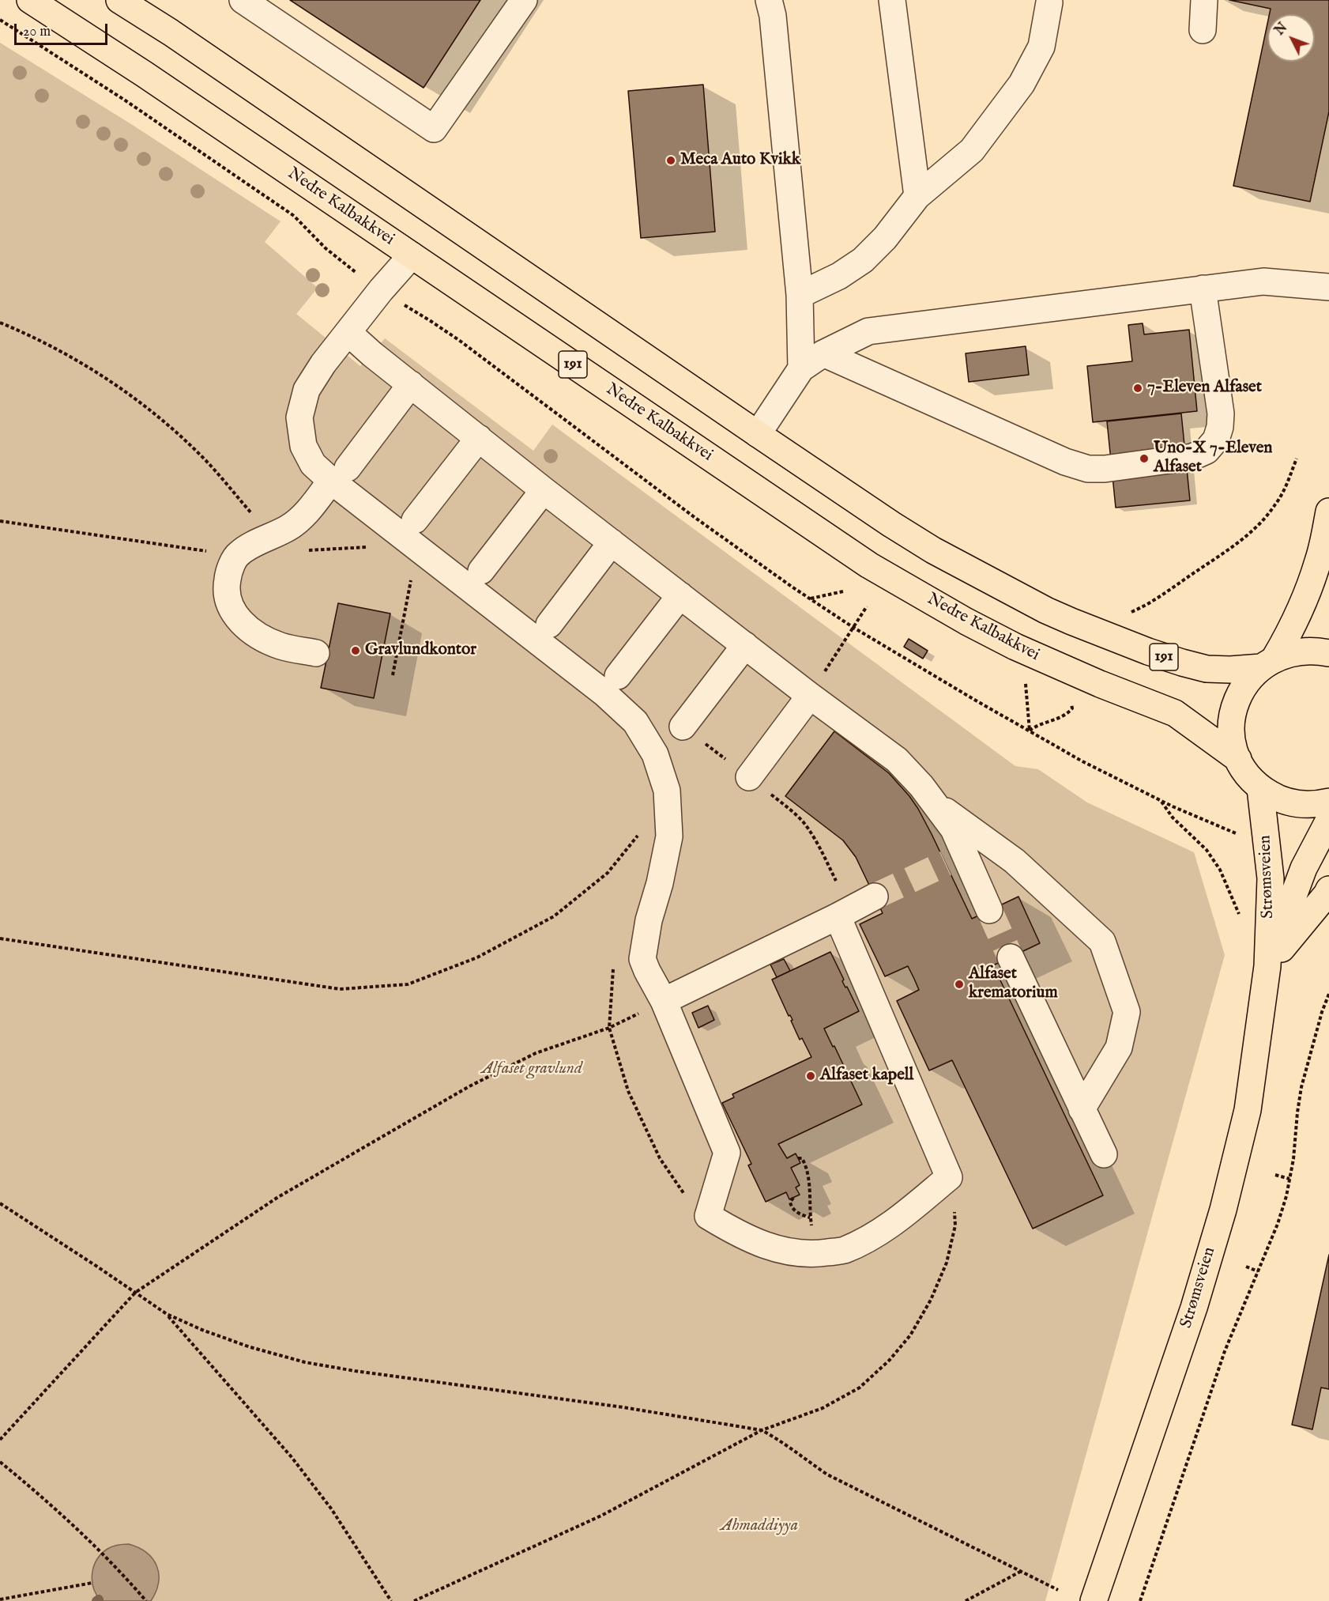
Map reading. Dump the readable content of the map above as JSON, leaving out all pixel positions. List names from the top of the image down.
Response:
{
  "streets": {
    "main road": ["Nedre Kalbakkvei", "191", "Strømsveien"]
  },
  "parks": ["Alfaset gravlund", "Ahmaddiyya"],
  "places": [
    "Meca Auto Kvikk",
    "7-Eleven Alfaset",
    "Uno-X 7-Eleven Alfaset",
    "Gravlundkontor",
    "Alfaset krematorium",
    "Alfaset kapell"
  ],
  "scale_bar": "20 m",
  "north": "top left"
}
